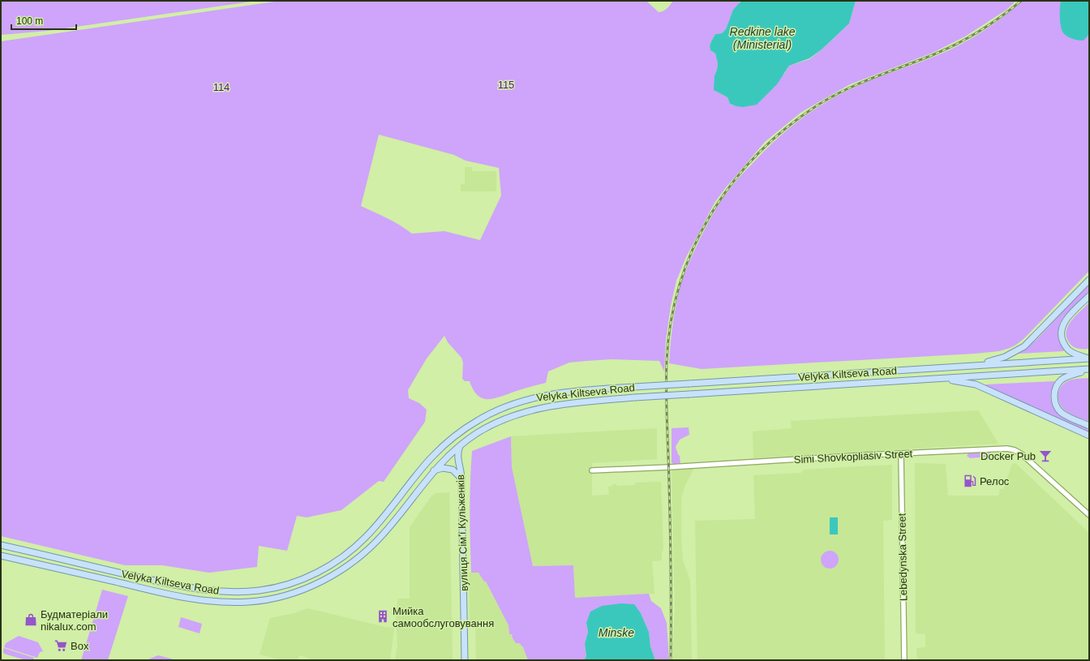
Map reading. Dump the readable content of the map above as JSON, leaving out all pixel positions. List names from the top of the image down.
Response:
{
  "streets": {
    "main road": ["Velyka Kiltseva Road", "вулиця Сімʼї Кульженків"],
    "street": ["Simi Shovkopliasiv Street", "Lebedynska Street"]
  },
  "crossings": [
    ["Velyka Kiltseva Road", "вулиця Сімʼї Кульженків"],
    ["Simi Shovkopliasiv Street", "Lebedynska Street"]
  ],
  "water": ["Redkine lake (Ministerial)", "Minske"],
  "parks": ["115", "114"],
  "places": {
    "bar": ["Docker Pub"],
    "fuel station": ["Релос"],
    "building": ["Мийка самообслуговування"],
    "shop": ["Будматеріали nikalux.com"],
    "supermarket": ["Box"]
  },
  "scale_bar": "100 m"
}
